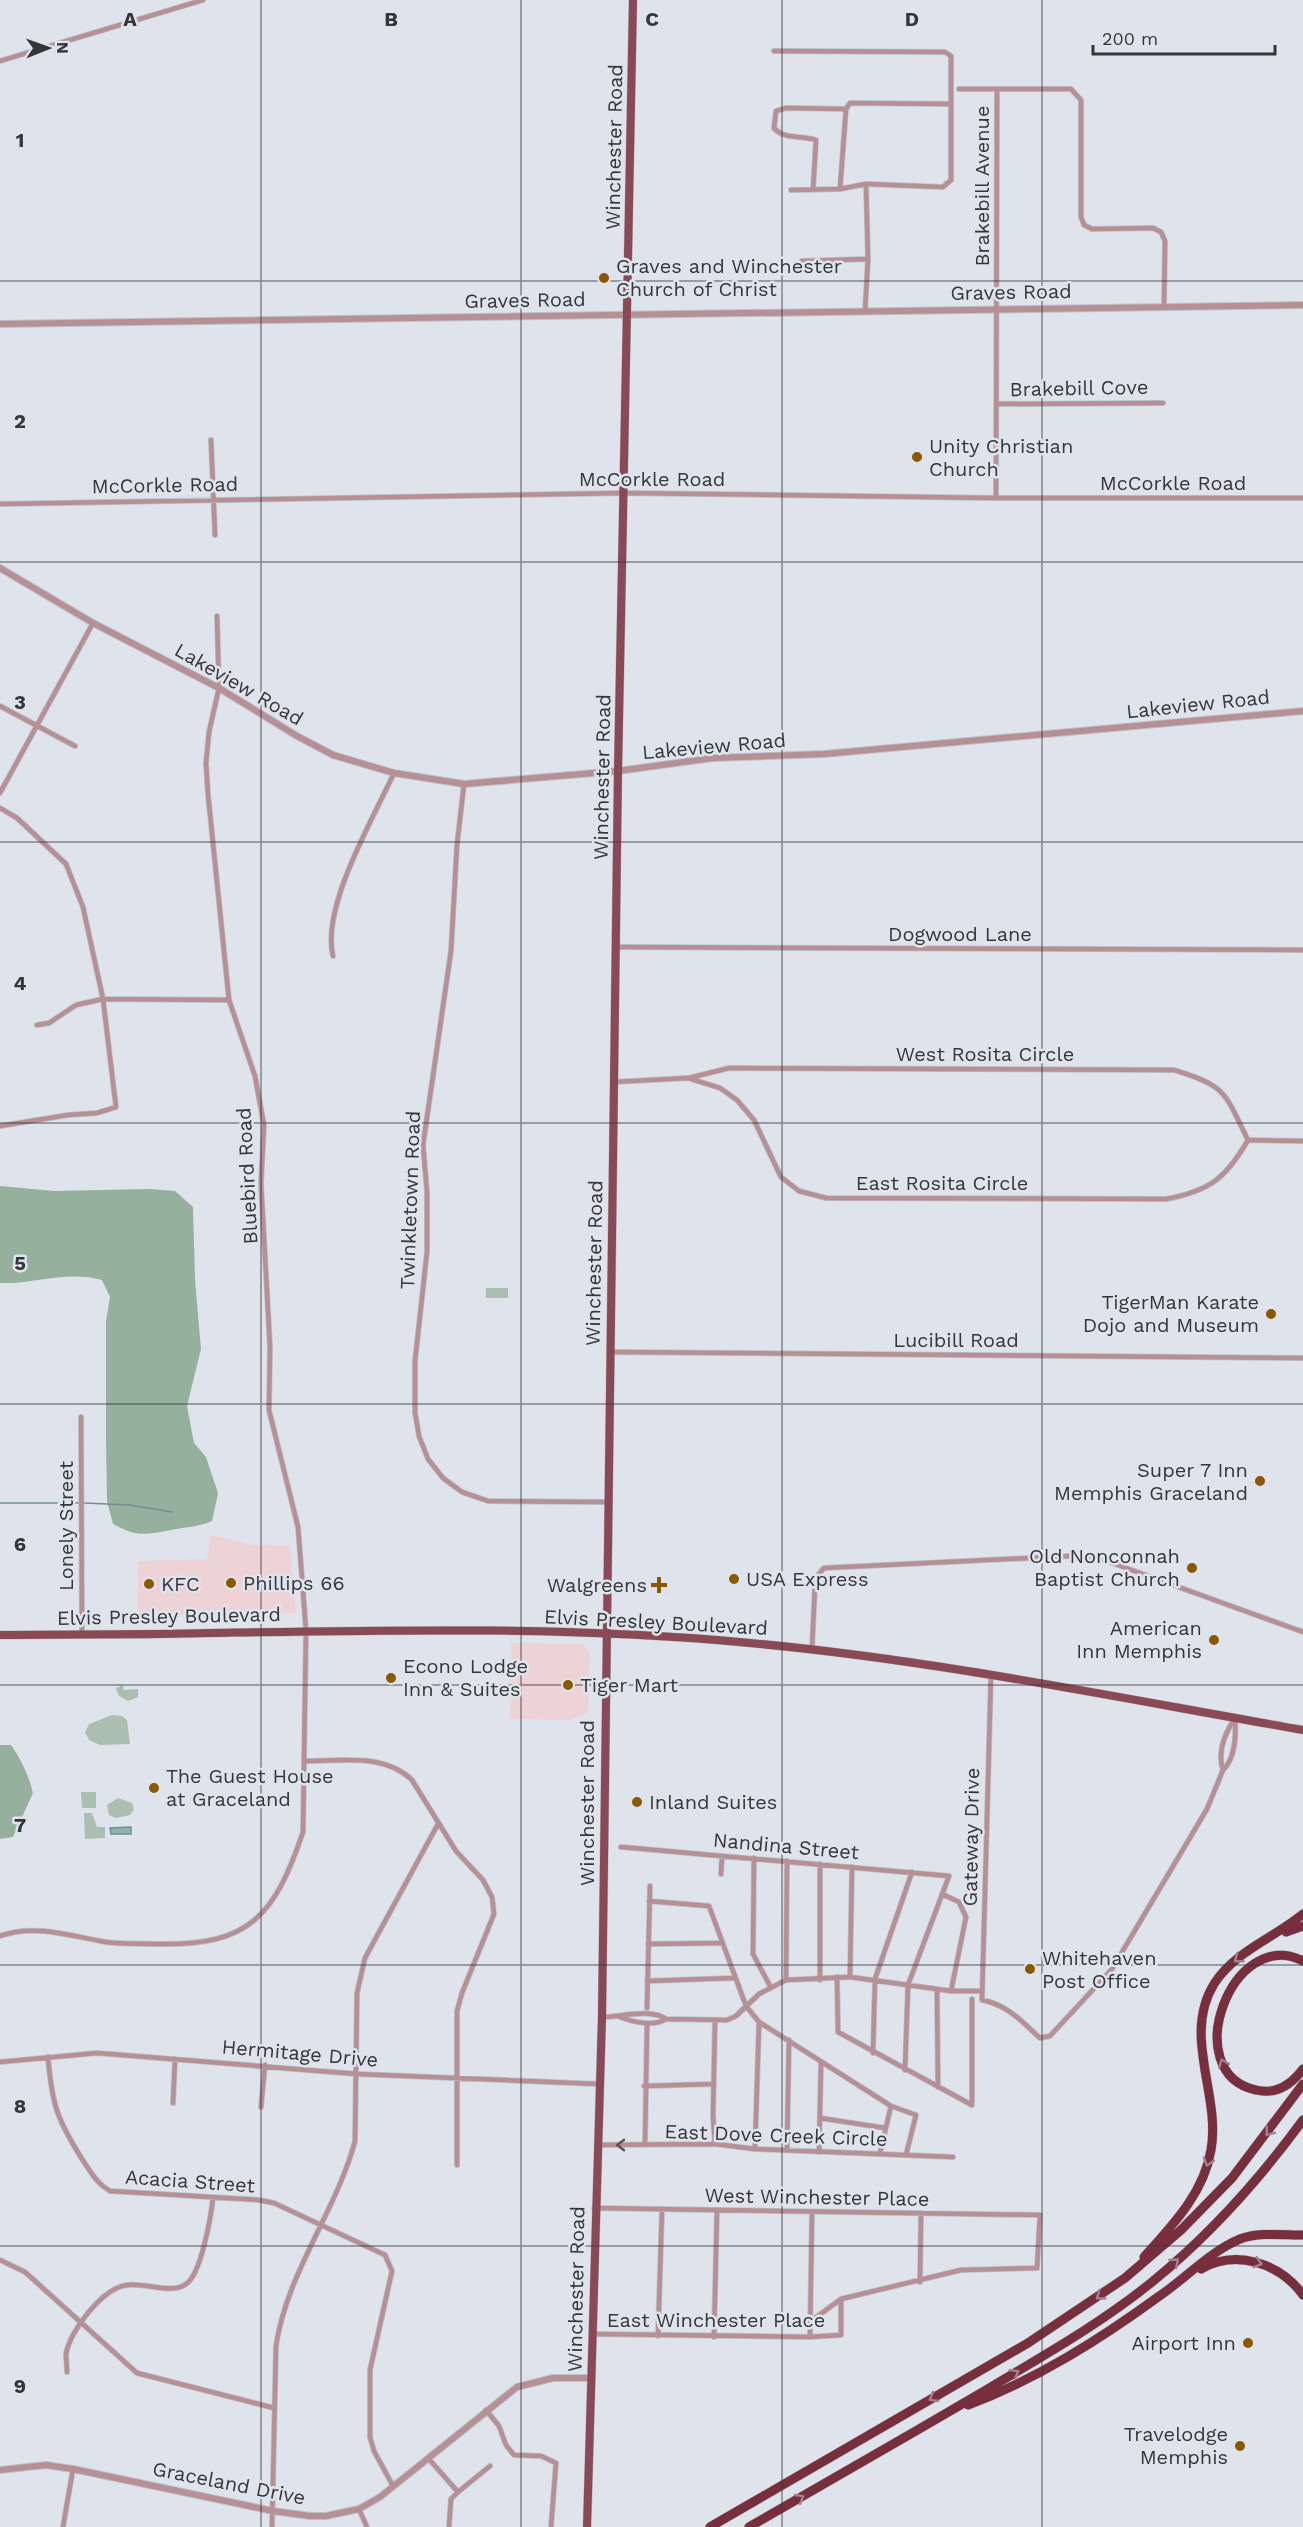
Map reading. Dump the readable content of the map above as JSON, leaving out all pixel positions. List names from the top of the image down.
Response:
{
  "streets": {
    "main road": ["Winchester Road", "Elvis Presley Boulevard"],
    "street": [
      "Brakebill Avenue",
      "Graves Road",
      "Brakebill Cove",
      "McCorkle Road",
      "Lakeview Road",
      "Dogwood Lane",
      "West Rosita Circle",
      "Bluebird Road",
      "East Rosita Circle",
      "Twinkletown Road",
      "Lucibill Road",
      "Lonely Street",
      "Gateway Drive",
      "Nandina Street",
      "Hermitage Drive",
      "East Dove Creek Circle",
      "Acacia Street",
      "West Winchester Place",
      "East Winchester Place",
      "Graceland Drive"
    ]
  },
  "crossings": [
    ["Winchester Road", "Graves Road"],
    ["Winchester Road", "McCorkle Road"],
    ["Winchester Road", "Lakeview Road"],
    ["Winchester Road", "Dogwood Lane"],
    ["Winchester Road", "East Rosita Circle"],
    ["Winchester Road", "Twinkletown Road"],
    ["Winchester Road", "Lucibill Road"],
    ["Winchester Road", "Elvis Presley Boulevard"],
    ["Winchester Road", "Hermitage Drive"],
    ["Winchester Road", "East Dove Creek Circle"],
    ["Winchester Road", "West Winchester Place"],
    ["Winchester Road", "East Winchester Place"],
    ["Winchester Road", "Graceland Drive"],
    ["Brakebill Avenue", "Graves Road"],
    ["Brakebill Avenue", "Brakebill Cove"],
    ["Brakebill Avenue", "McCorkle Road"],
    ["Lakeview Road", "Bluebird Road"],
    ["Lakeview Road", "Twinkletown Road"],
    ["West Rosita Circle", "East Rosita Circle"],
    ["Bluebird Road", "Elvis Presley Boulevard"],
    ["Lonely Street", "Elvis Presley Boulevard"],
    ["Elvis Presley Boulevard", "Gateway Drive"],
    ["Hermitage Drive", "Acacia Street"],
    ["Acacia Street", "Graceland Drive"],
    ["West Winchester Place", "East Winchester Place"]
  ],
  "places": {
    "other": [
      "Graves and Winchester Church of Christ",
      "Unity Christian Church",
      "TigerMan Karate Dojo and Museum",
      "Super 7 Inn Memphis Graceland",
      "Old Nonconnah Baptist Church",
      "USA Express",
      "Phillips 66",
      "KFC",
      "American Inn Memphis",
      "Econo Lodge Inn & Suites",
      "Tiger Mart",
      "The Guest House at Graceland",
      "Inland Suites",
      "Whitehaven Post Office",
      "Airport Inn",
      "Travelodge Memphis"
    ],
    "health": ["Walgreens"]
  },
  "scale_bar": "200 m",
  "north": "right",
  "grid": {
    "columns": [
      "A",
      "B",
      "C",
      "D"
    ],
    "rows": [
      "1",
      "2",
      "3",
      "4",
      "5",
      "6",
      "7",
      "8",
      "9"
    ]
  }
}
